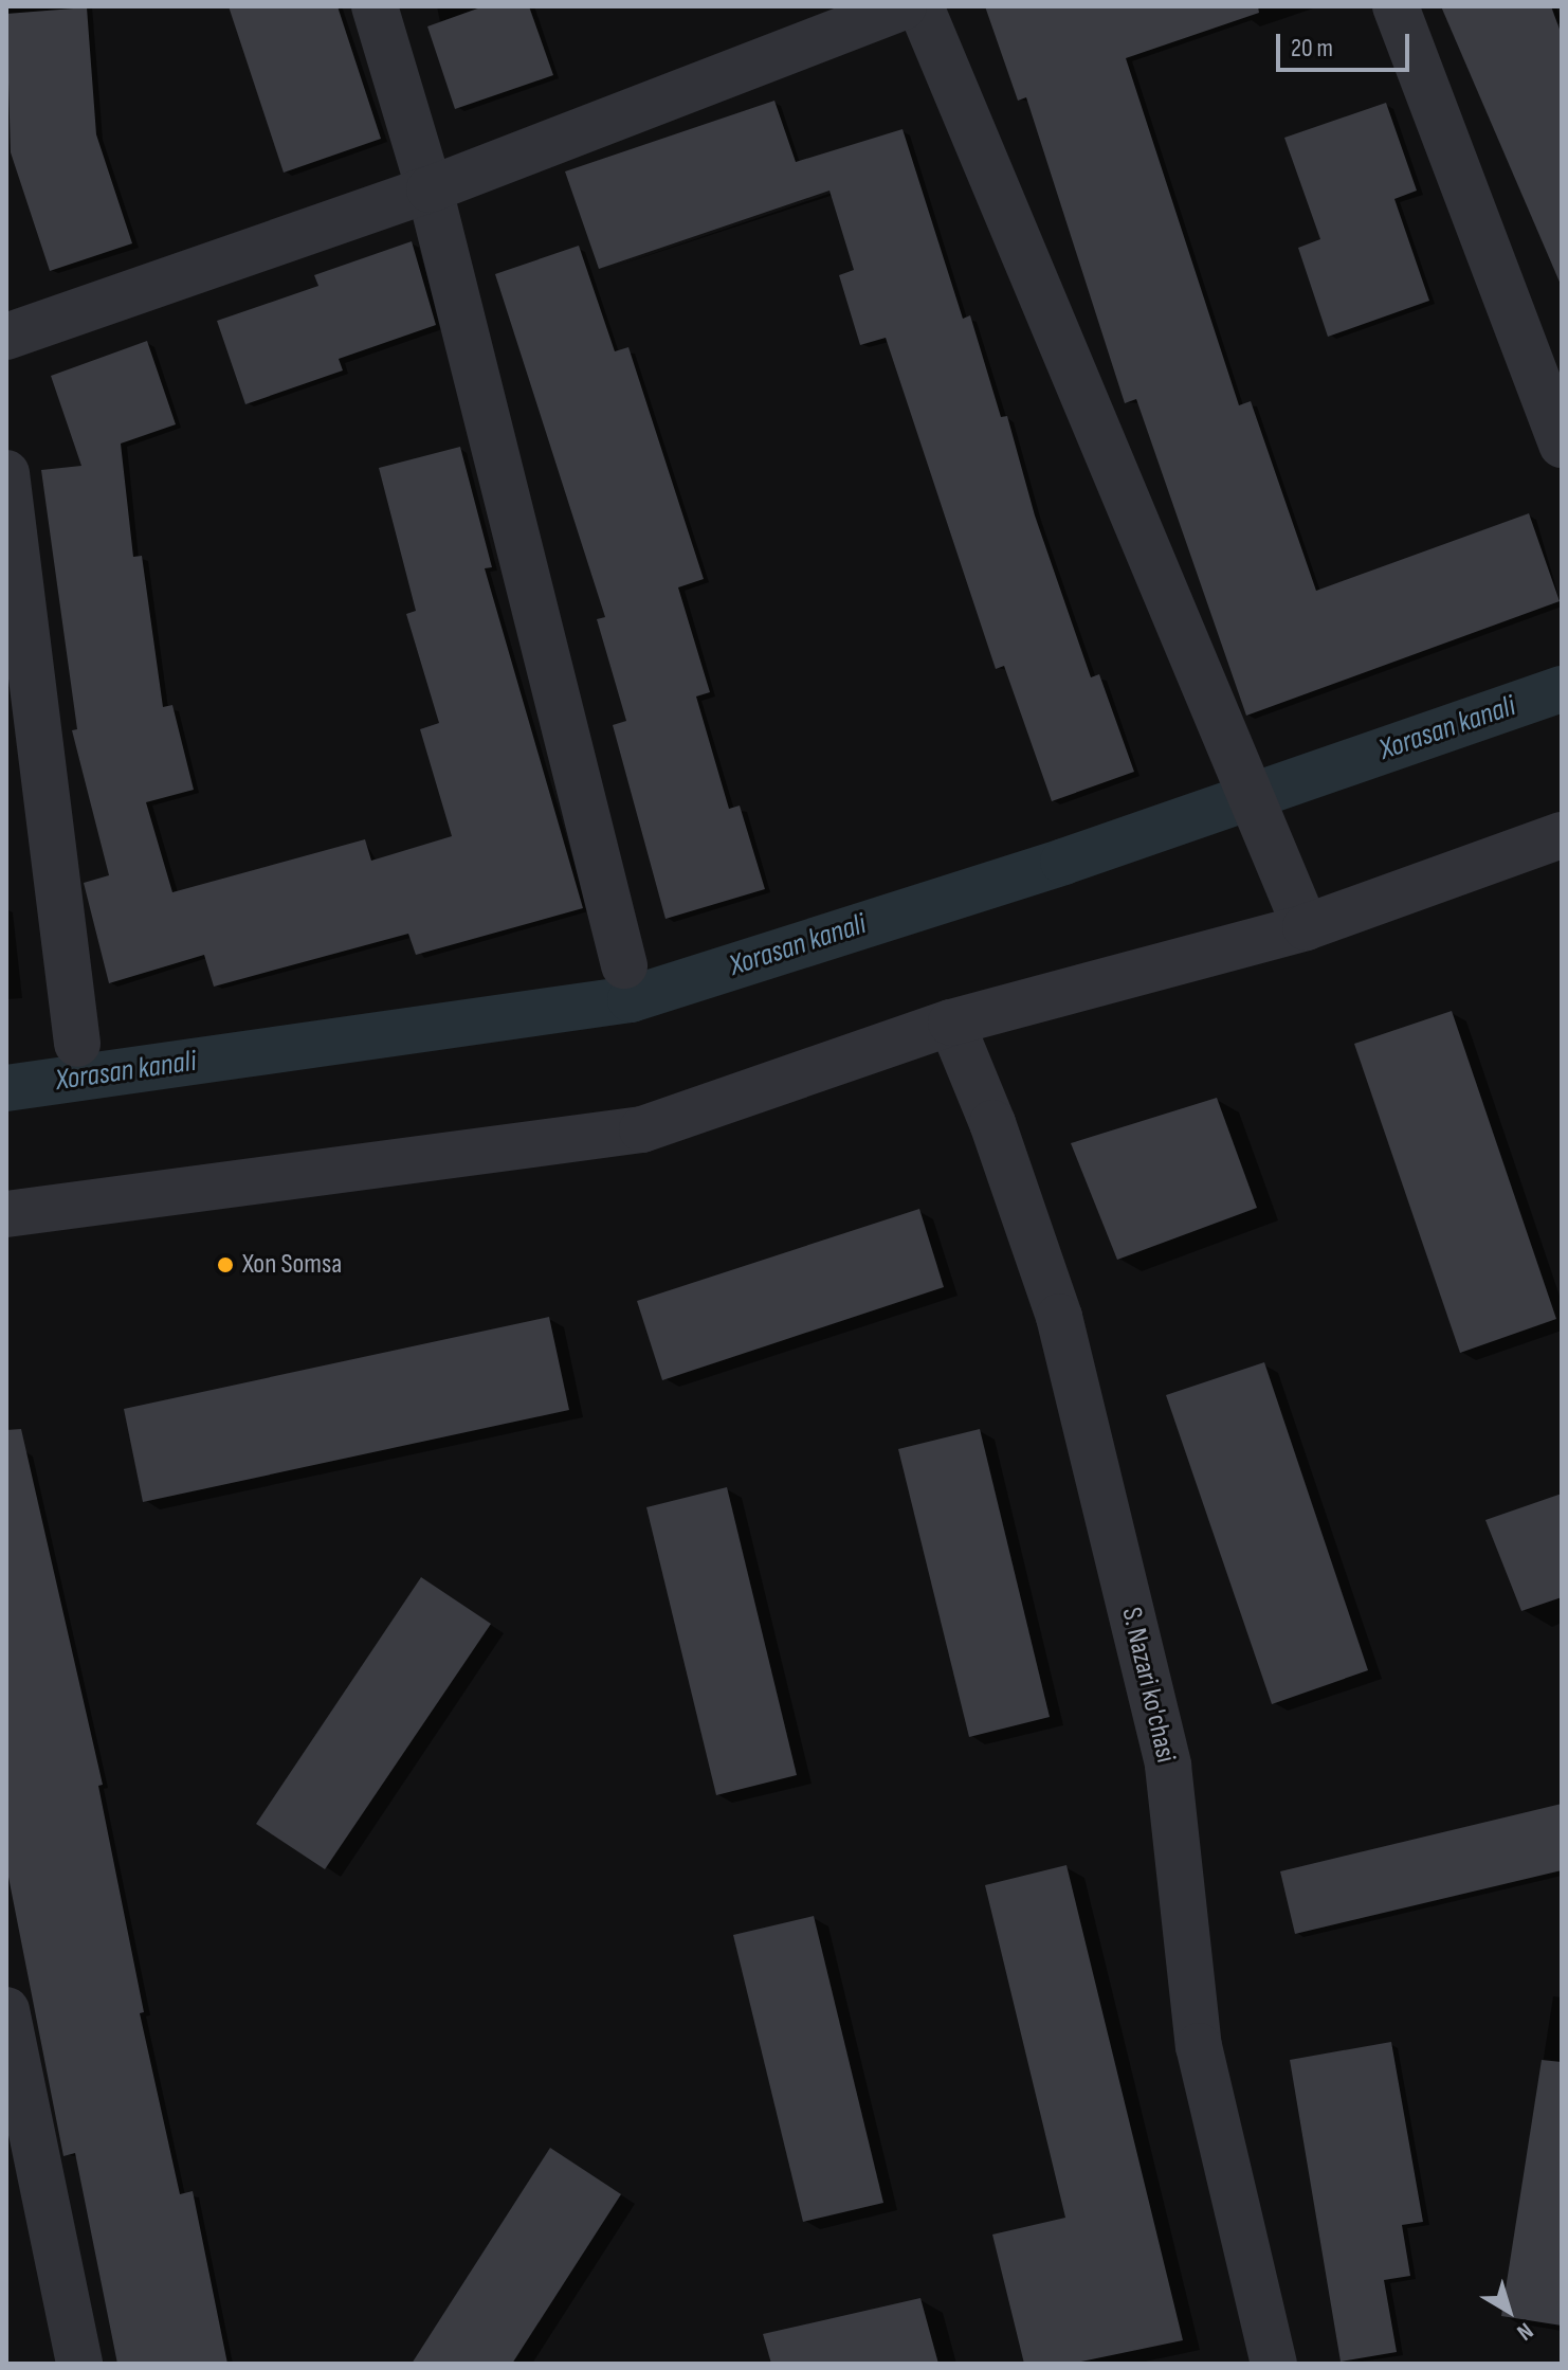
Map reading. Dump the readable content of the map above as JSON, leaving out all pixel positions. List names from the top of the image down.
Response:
{
  "streets": {
    "street": ["S. Nazari ko'chasi"]
  },
  "water": ["Xorasan kanali"],
  "places": ["Xon Somsa"],
  "scale_bar": "20 m",
  "north": "bottom right"
}
